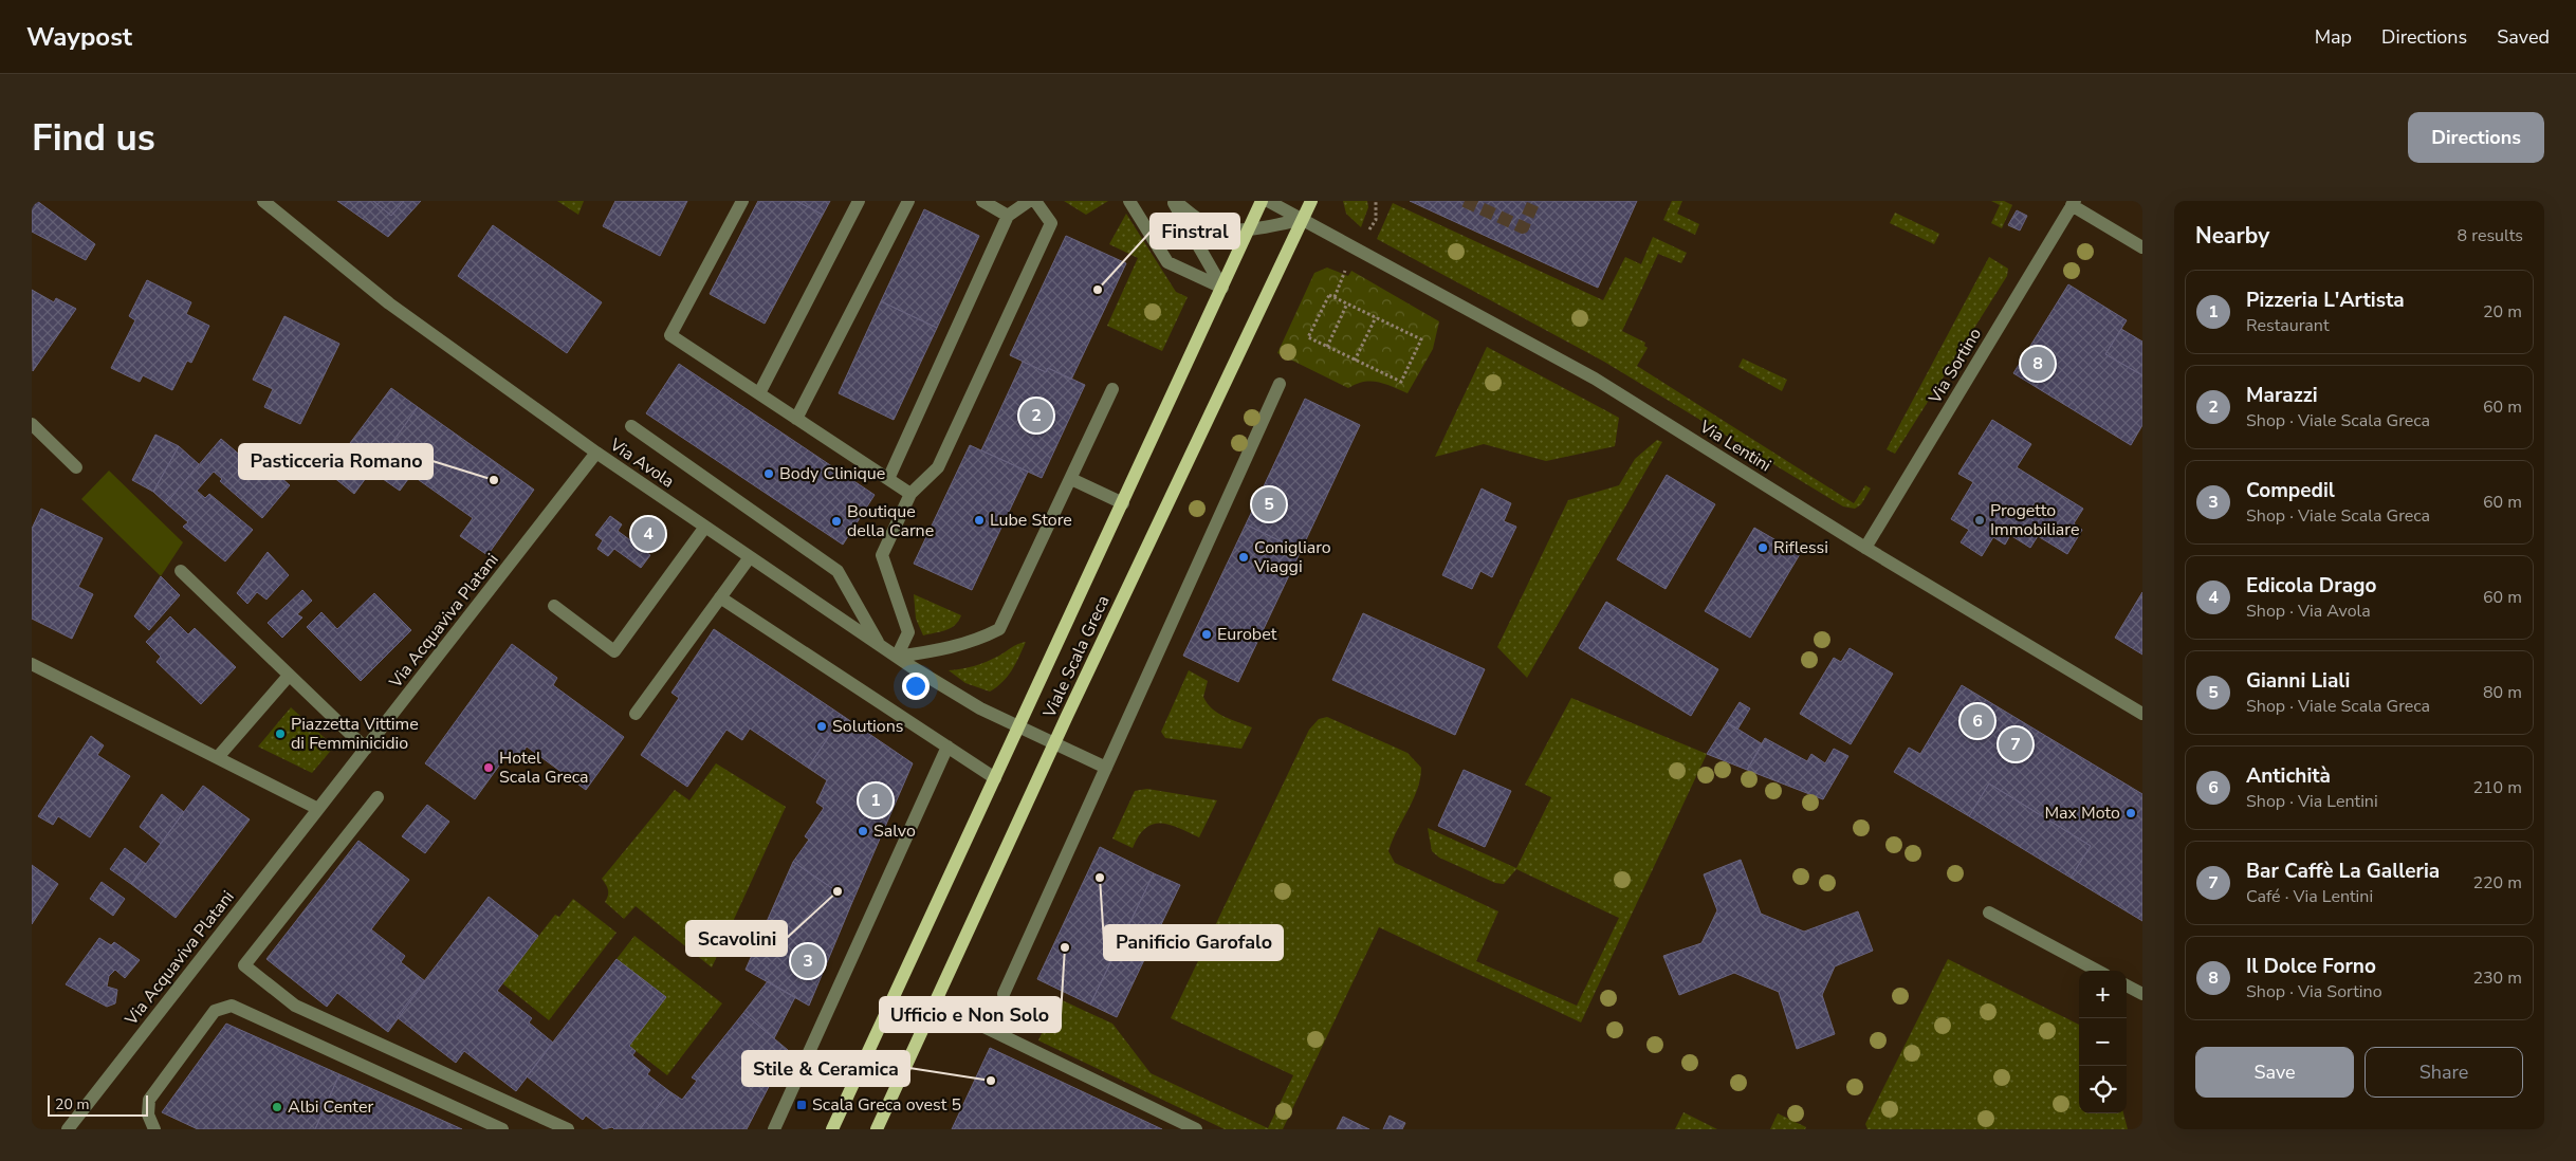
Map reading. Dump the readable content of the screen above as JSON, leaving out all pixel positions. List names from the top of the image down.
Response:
{
  "streets": {
    "main road": ["Viale Scala Greca"],
    "street": [
      "Via Sortino",
      "Via Lentini",
      "Via Avola",
      "Via Acquaviva Platani"
    ]
  },
  "crossings": [
    ["Via Sortino", "Via Lentini"],
    ["Via Lentini", "Viale Scala Greca"],
    ["Via Avola", "Via Acquaviva Platani"],
    ["Via Avola", "Viale Scala Greca"]
  ],
  "places": {
    "other": [
      "Finstral",
      "Body Clinique",
      "Pasticceria Romano",
      "Lube Store",
      "Progetto Immobiliare",
      "Boutique della Carne",
      "Riflessi",
      "Conigliaro Viaggi",
      "Eurobet",
      "Solutions",
      "Piazzetta Vittime di Femminicidio",
      "Hotel Scala Greca",
      "Max Moto",
      "Salvo",
      "Panificio Garofalo",
      "Scavolini",
      "Ufficio e Non Solo",
      "Stile & Ceramica",
      "Albi Center"
    ],
    "transit": ["Scala Greca ovest 5"]
  },
  "scale_bar": "20 m",
  "page": {
    "header": "Waypost",
    "nav": ["Map", "Directions", "Saved"],
    "buttons": [
      "Directions",
      ["Save", "Share"]
    ],
    "title": "Find us",
    "heading": ["Nearby", "8 results"],
    "list": [
      {
        "mark": "1",
        "name": "Pizzeria L'Artista",
        "note": "Restaurant",
        "value": "20 m"
      },
      {
        "mark": "2",
        "name": "Marazzi",
        "note": "Shop · Viale Scala Greca",
        "value": "60 m"
      },
      {
        "mark": "3",
        "name": "Compedil",
        "note": "Shop · Viale Scala Greca",
        "value": "60 m"
      },
      {
        "mark": "4",
        "name": "Edicola Drago",
        "note": "Shop · Via Avola",
        "value": "60 m"
      },
      {
        "mark": "5",
        "name": "Gianni Liali",
        "note": "Shop · Viale Scala Greca",
        "value": "80 m"
      },
      {
        "mark": "6",
        "name": "Antichità",
        "note": "Shop · Via Lentini",
        "value": "210 m"
      },
      {
        "mark": "7",
        "name": "Bar Caffè La Galleria",
        "note": "Café · Via Lentini",
        "value": "220 m"
      },
      {
        "mark": "8",
        "name": "Il Dolce Forno",
        "note": "Shop · Via Sortino",
        "value": "230 m"
      }
    ],
    "pins": [
      "8",
      "2",
      "5",
      "4",
      "6",
      "7",
      "1",
      "3"
    ],
    "map_buttons": ["+", "−"],
    "scale": "20 m"
  }
}
